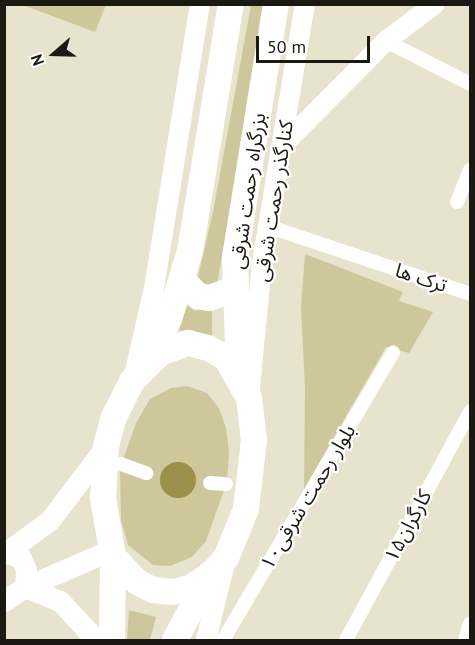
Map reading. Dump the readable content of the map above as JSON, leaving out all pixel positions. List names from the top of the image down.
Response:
{
  "streets": {
    "highway": ["بزرگراه رحمت شرقی"],
    "main road": ["کنارگذر رحمت شرقی"],
    "street": ["ترک ها", "۱۰بلوار رحمت شرقی", "۱۵کارگران"]
  },
  "crossings": [
    ["بزرگراه رحمت شرقی", "کنارگذر رحمت شرقی"],
    ["کنارگذر رحمت شرقی", "ترک ها"]
  ],
  "scale_bar": "50 m",
  "north": "left"
}
